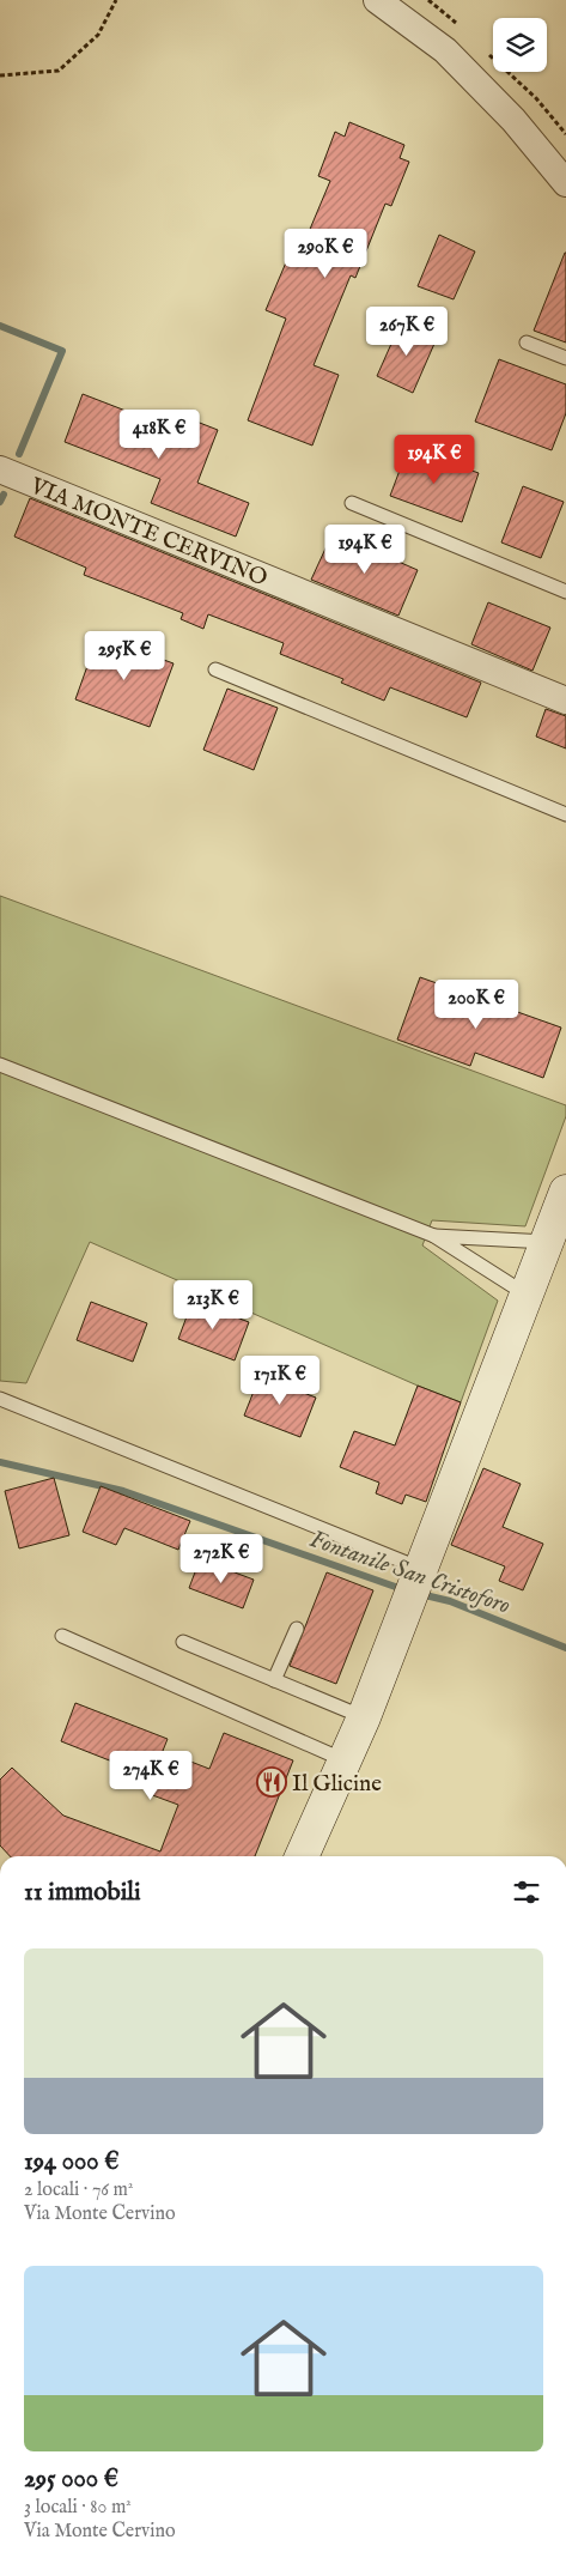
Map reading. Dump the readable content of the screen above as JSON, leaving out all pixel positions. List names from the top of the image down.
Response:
{
  "streets": {
    "street": ["VIA MONTE CERVINO"]
  },
  "water": ["Fontanile San Cristoforo"],
  "places": {
    "restaurant": ["Il Glicine"]
  },
  "page": {
    "price": [
      "290K €",
      "267K €",
      "418K €",
      "194K €",
      "194K €",
      "295K €",
      "200K €",
      "213K €",
      "171K €",
      "272K €",
      "274K €"
    ],
    "heading": "11 immobili",
    "list": [
      {
        "name": "194 000 €",
        "note": "2 locali · 76 m² · Via Monte Cervino"
      },
      {
        "name": "295 000 €",
        "note": "3 locali · 80 m² · Via Monte Cervino"
      }
    ]
  }
}
